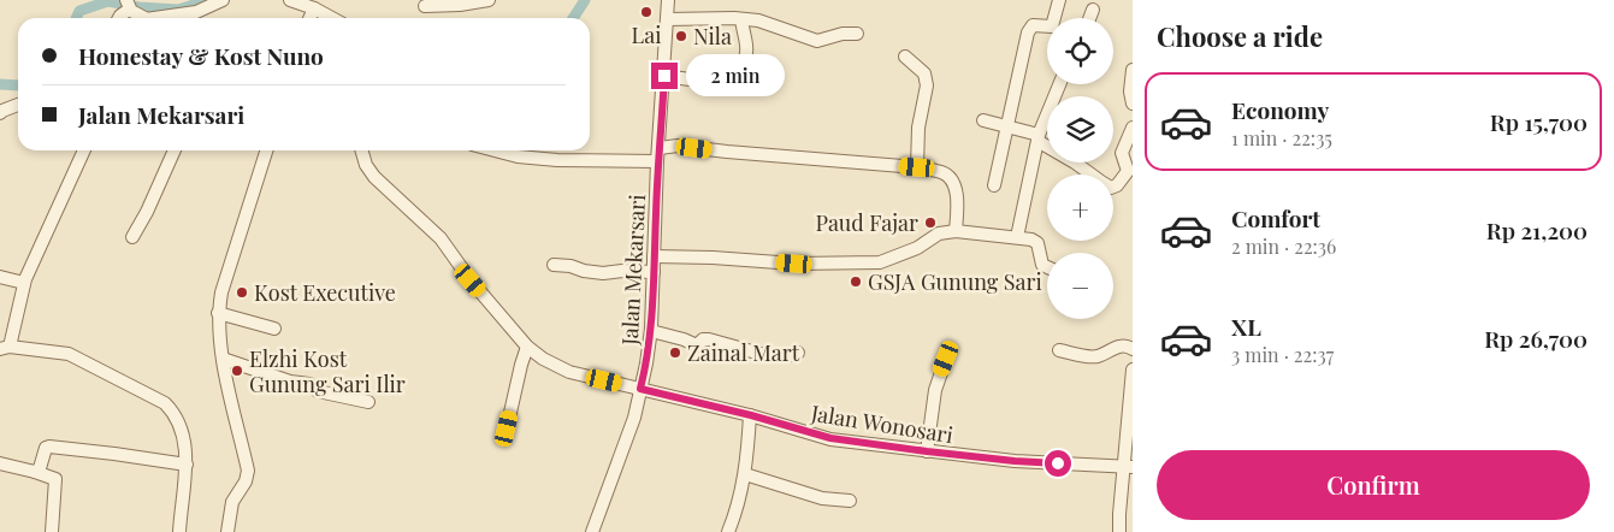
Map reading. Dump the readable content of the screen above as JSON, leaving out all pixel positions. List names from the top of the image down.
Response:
{
  "streets": {
    "street": ["Jalan Mekarsari", "Jalan Wonosari"]
  },
  "crossings": [
    ["Jalan Mekarsari", "Jalan Wonosari"]
  ],
  "places": [
    "Lai",
    "Nila",
    "Paud Fajar",
    "GSJA Gunung Sari",
    "Kost Executive",
    "Zainal Mart",
    "Elzhi Kost Gunung Sari Ilir"
  ],
  "page": {
    "heading": "Choose a ride",
    "map_buttons": ["+", "−"],
    "banner": ["Homestay & Kost Nuno", "Jalan Mekarsari"],
    "bubble": "2 min",
    "list": [
      {
        "name": "Economy",
        "note": "1 min · 22:35",
        "value": "Rp 15,700"
      },
      {
        "name": "Comfort",
        "note": "2 min · 22:36",
        "value": "Rp 21,200"
      },
      {
        "name": "XL",
        "note": "3 min · 22:37",
        "value": "Rp 26,700"
      }
    ],
    "buttons": "Confirm"
  }
}
